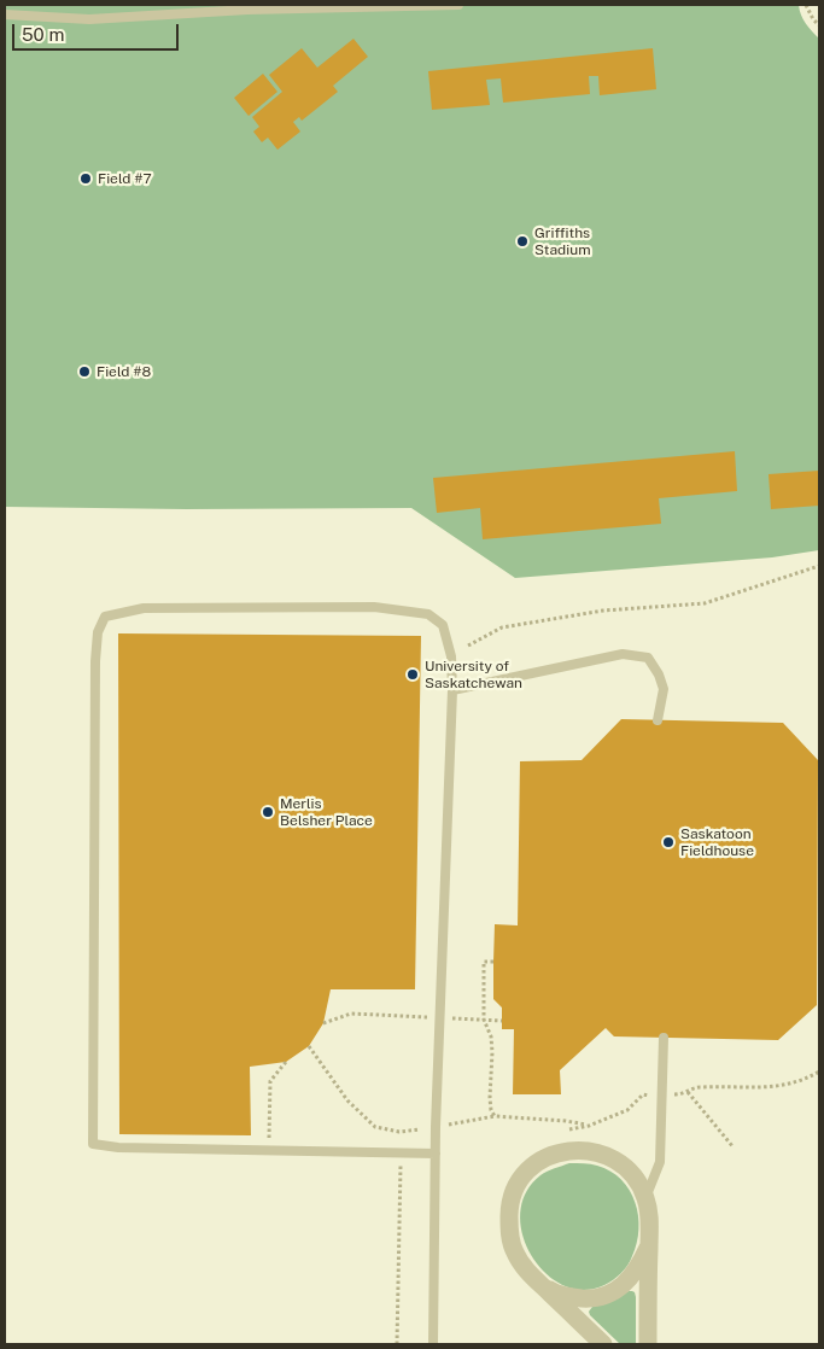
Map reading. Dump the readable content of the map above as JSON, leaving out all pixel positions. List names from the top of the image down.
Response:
{
  "places": [
    "Field #7",
    "Griffiths Stadium",
    "Field #8",
    "University of Saskatchewan",
    "Merlis Belsher Place",
    "Saskatoon Fieldhouse"
  ],
  "scale_bar": "50 m"
}
